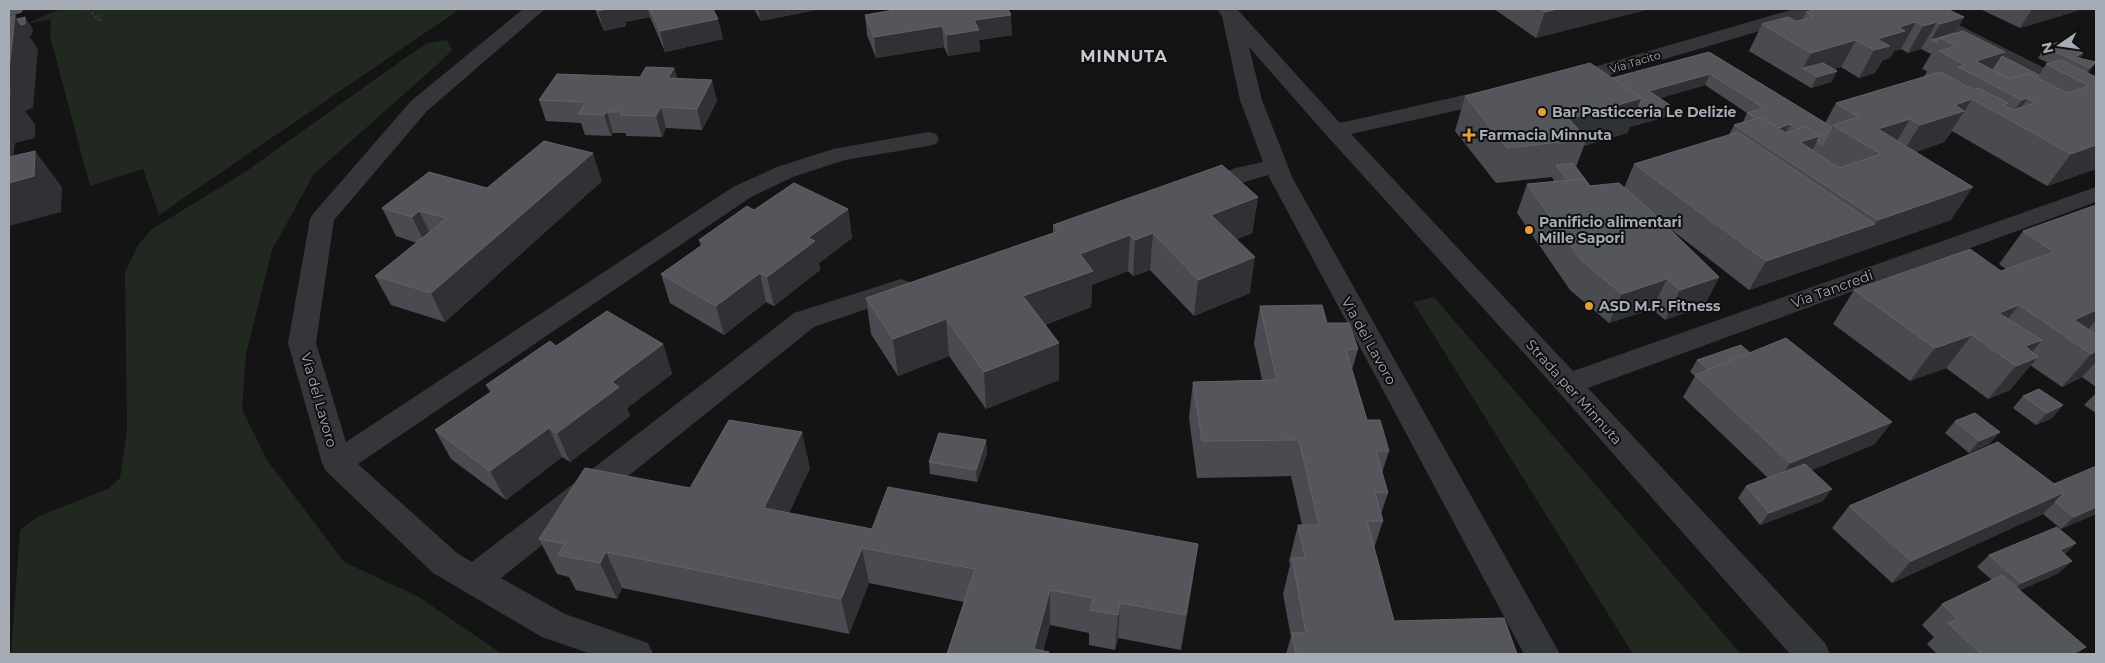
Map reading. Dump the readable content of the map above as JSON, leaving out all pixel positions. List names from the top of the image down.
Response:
{
  "streets": {
    "street": [
      "Via Tacito",
      "Via Tancredi",
      "Via del Lavoro",
      "Strada per Minnuta"
    ]
  },
  "crossings": [
    ["Via Tancredi", "Strada per Minnuta"],
    ["Via del Lavoro", "Strada per Minnuta"]
  ],
  "districts": ["MINNUTA"],
  "places": {
    "other": ["Bar Pasticceria Le Delizie", "Panificio alimentari Mille Sapori", "ASD M.F. Fitness"],
    "health": ["Farmacia Minnuta"]
  },
  "north": "left"
}
